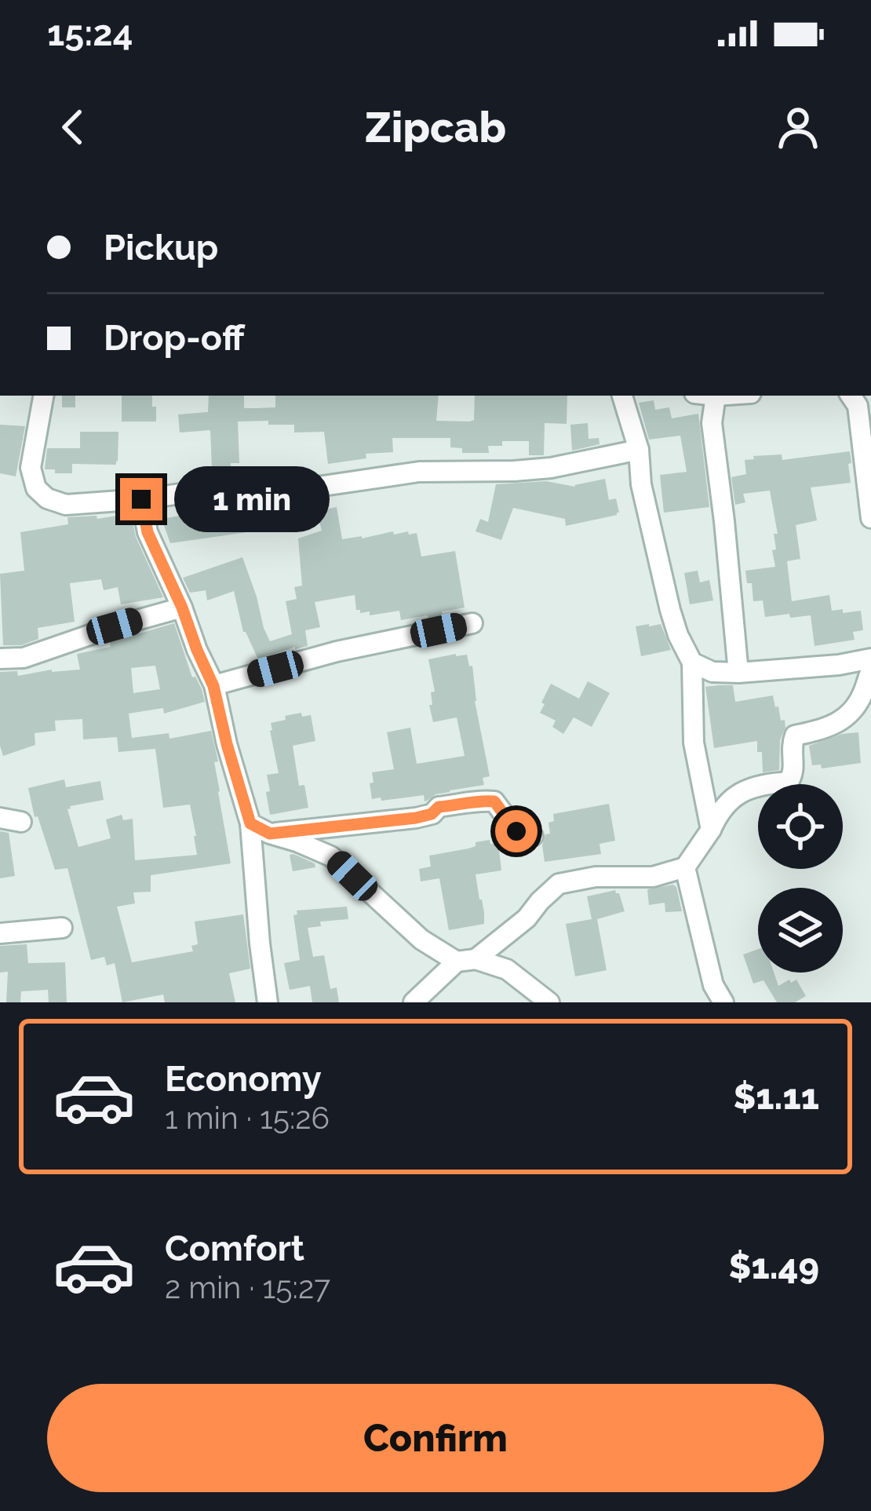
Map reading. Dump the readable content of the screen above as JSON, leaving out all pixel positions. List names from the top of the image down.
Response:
{
  "page": {
    "status": "15:24",
    "header": "Zipcab",
    "banner": ["Pickup", "Drop-off"],
    "bubble": "1 min",
    "list": [
      {
        "name": "Economy",
        "note": "1 min · 15:26",
        "value": "$1.11"
      },
      {
        "name": "Comfort",
        "note": "2 min · 15:27",
        "value": "$1.49"
      }
    ],
    "buttons": "Confirm"
  }
}
